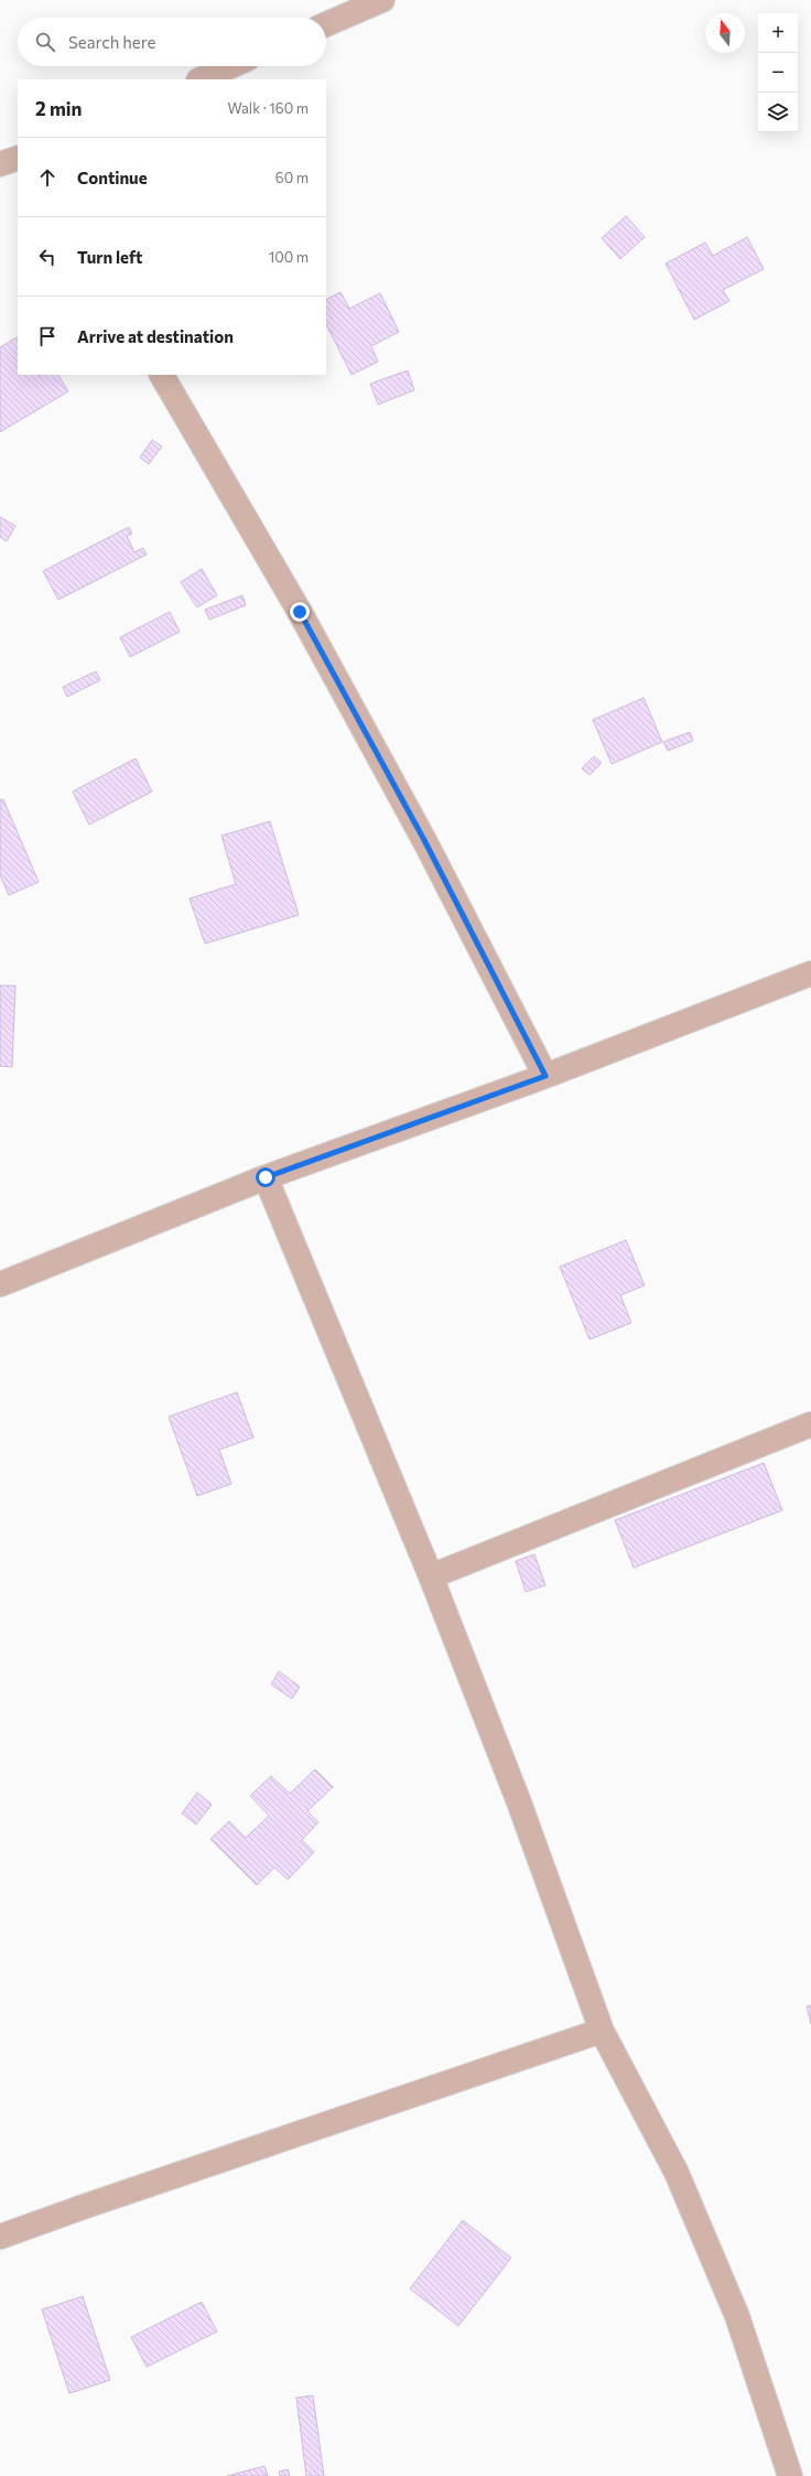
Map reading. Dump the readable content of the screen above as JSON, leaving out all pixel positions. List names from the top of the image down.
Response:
{
  "north": "top",
  "page": {
    "map_buttons": ["+", "−"],
    "search": "Search here",
    "heading": ["2 min", "Walk · 160 m"],
    "list": [
      ["Continue", "60 m"],
      ["Turn left", "100 m"],
      "Arrive at destination"
    ]
  }
}
